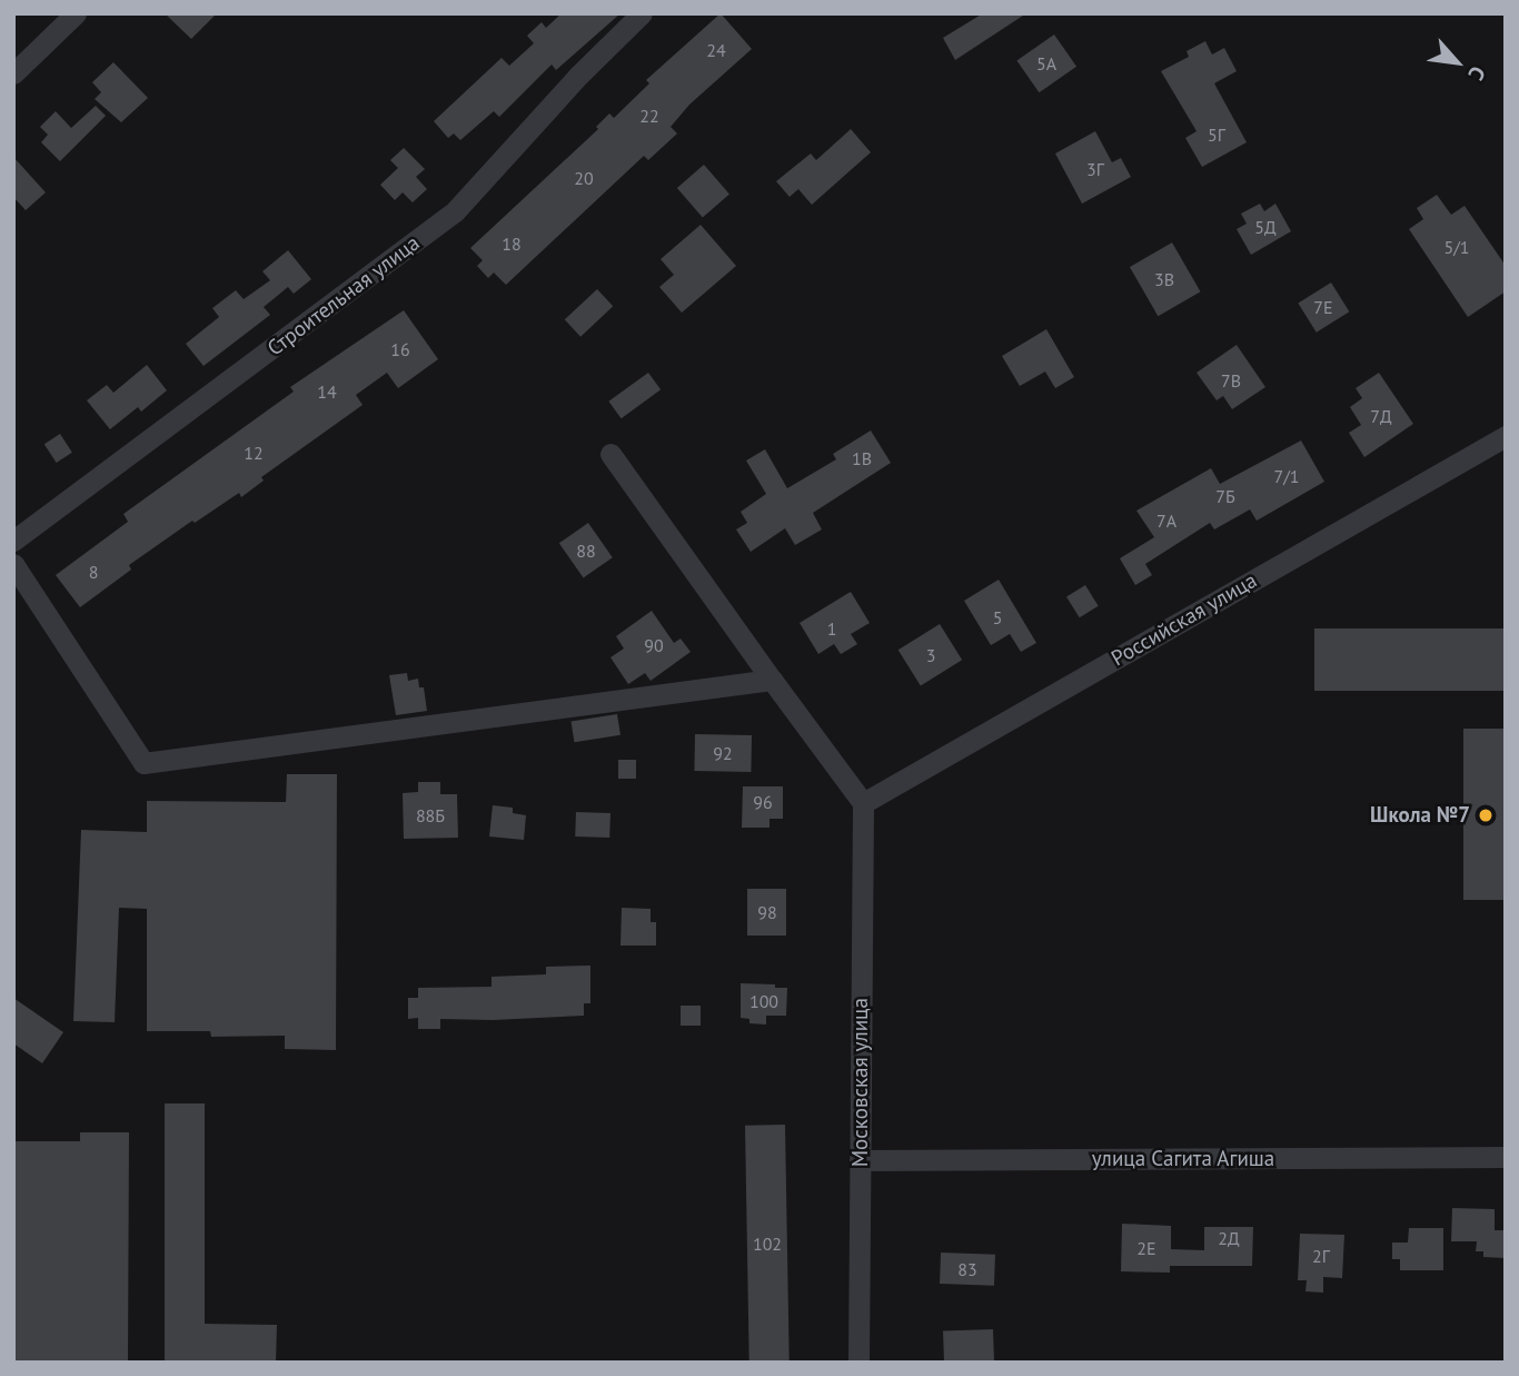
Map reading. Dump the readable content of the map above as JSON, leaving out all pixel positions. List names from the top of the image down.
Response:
{
  "streets": {
    "street": [
      "Строительная улица",
      "Российская улица",
      "Московская улица",
      "улица Сагита Агиша"
    ]
  },
  "crossings": [
    ["Российская улица", "Московская улица"],
    ["Московская улица", "улица Сагита Агиша"]
  ],
  "places": ["Школа №7"],
  "house_numbers": [
    "24",
    "5А",
    "22",
    "5Г",
    "3Г",
    "20",
    "5Д",
    "18",
    "5/1",
    "3В",
    "7Е",
    "16",
    "7В",
    "14",
    "7Д",
    "12",
    "1В",
    "7/1",
    "7Б",
    "7А",
    "88",
    "8",
    "5",
    "1",
    "90",
    "3",
    "92",
    "96",
    "88Б",
    "98",
    "100",
    "2Д",
    "102",
    "2Е",
    "2Г",
    "83"
  ],
  "north": "bottom right"
}
